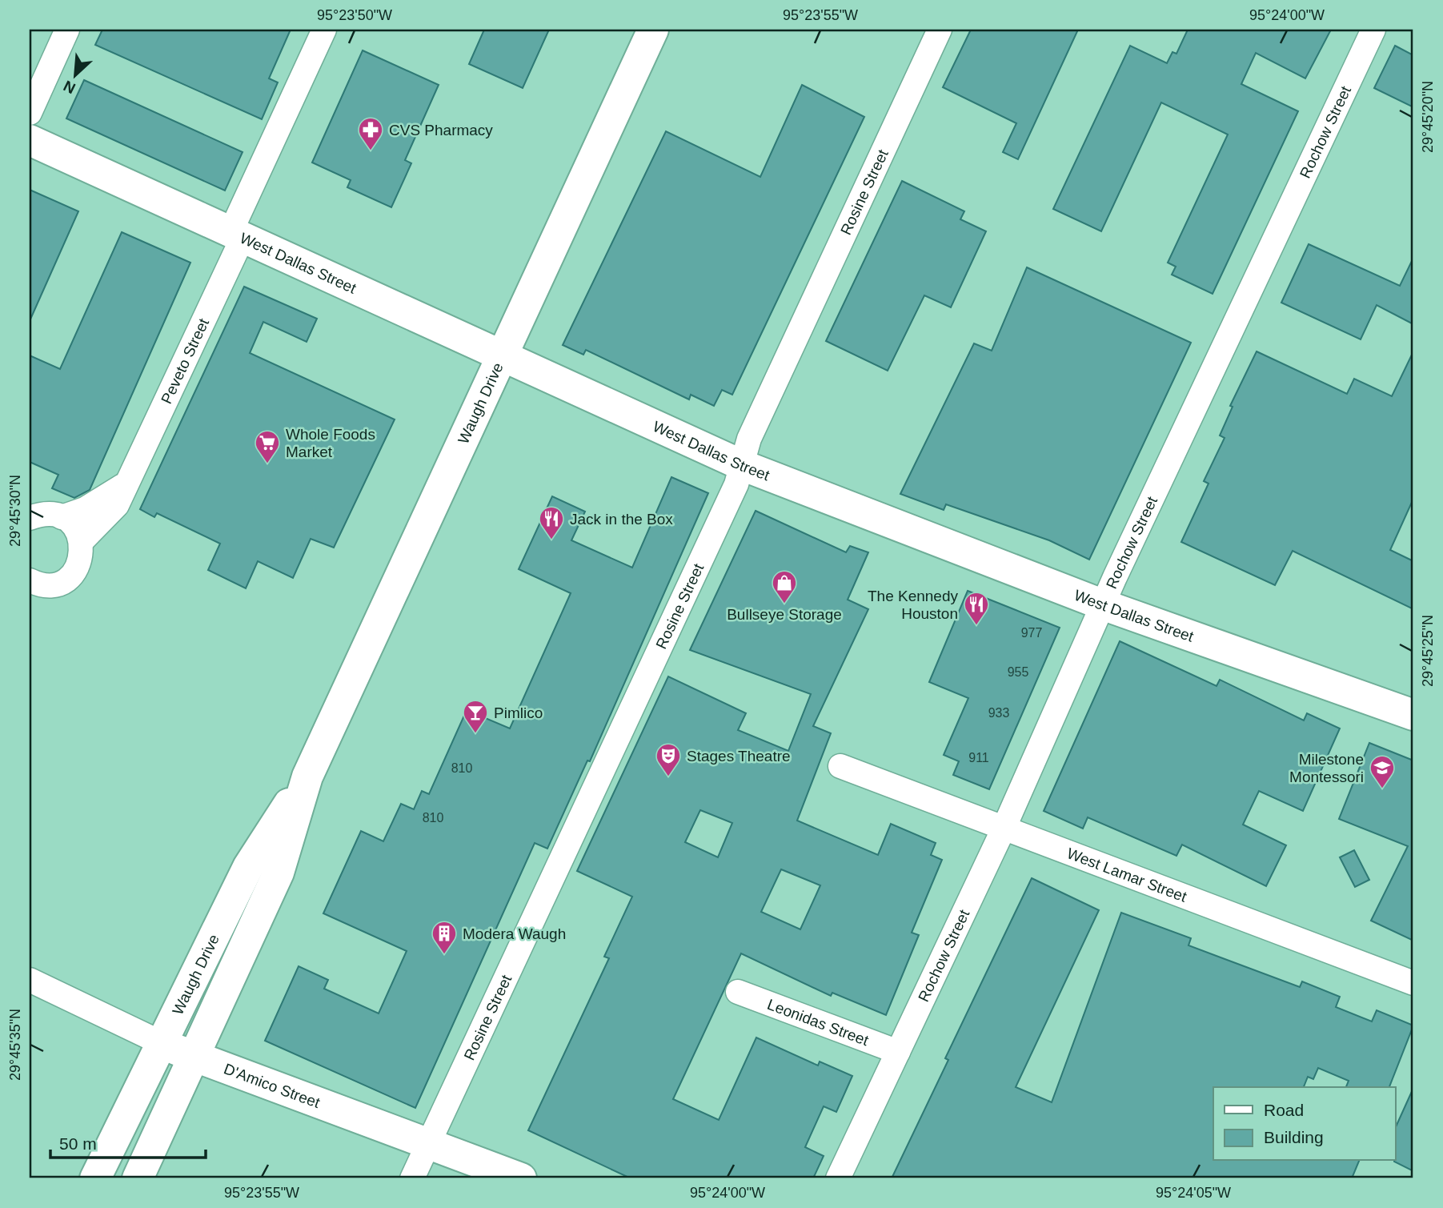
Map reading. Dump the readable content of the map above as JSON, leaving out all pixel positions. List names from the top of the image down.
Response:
{
  "streets": {
    "main road": ["West Dallas Street", "Waugh Drive", "D'Amico Street"],
    "street": [
      "Rochow Street",
      "Rosine Street",
      "Peveto Street",
      "West Lamar Street",
      "Leonidas Street"
    ]
  },
  "crossings": [
    ["Rochow Street", "West Dallas Street"],
    ["Rochow Street", "West Lamar Street"],
    ["Rochow Street", "Leonidas Street"],
    ["Rosine Street", "West Dallas Street"],
    ["Rosine Street", "D'Amico Street"],
    ["West Dallas Street", "Peveto Street"],
    ["West Dallas Street", "Waugh Drive"],
    ["Waugh Drive", "D'Amico Street"]
  ],
  "places": {
    "pharmacy": ["CVS Pharmacy"],
    "supermarket": ["Whole Foods Market"],
    "restaurant": ["Jack in the Box", "The Kennedy Houston"],
    "shop": ["Bullseye Storage"],
    "bar": ["Pimlico"],
    "theatre": ["Stages Theatre"],
    "school or university": ["Milestone Montessori"],
    "building": ["Modera Waugh"]
  },
  "house_numbers": [
    "977",
    "955",
    "933",
    "911",
    "810",
    "810"
  ],
  "legend": ["Road", "Building"],
  "scale_bar": "50 m",
  "north": "bottom left",
  "coordinates": [
    "95°23'50\"W",
    "95°23'55\"W",
    "95°24'00\"W",
    "29°45'20\"N",
    "29°45'30\"N",
    "29°45'25\"N",
    "29°45'35\"N",
    "95°24'05\"W"
  ]
}
